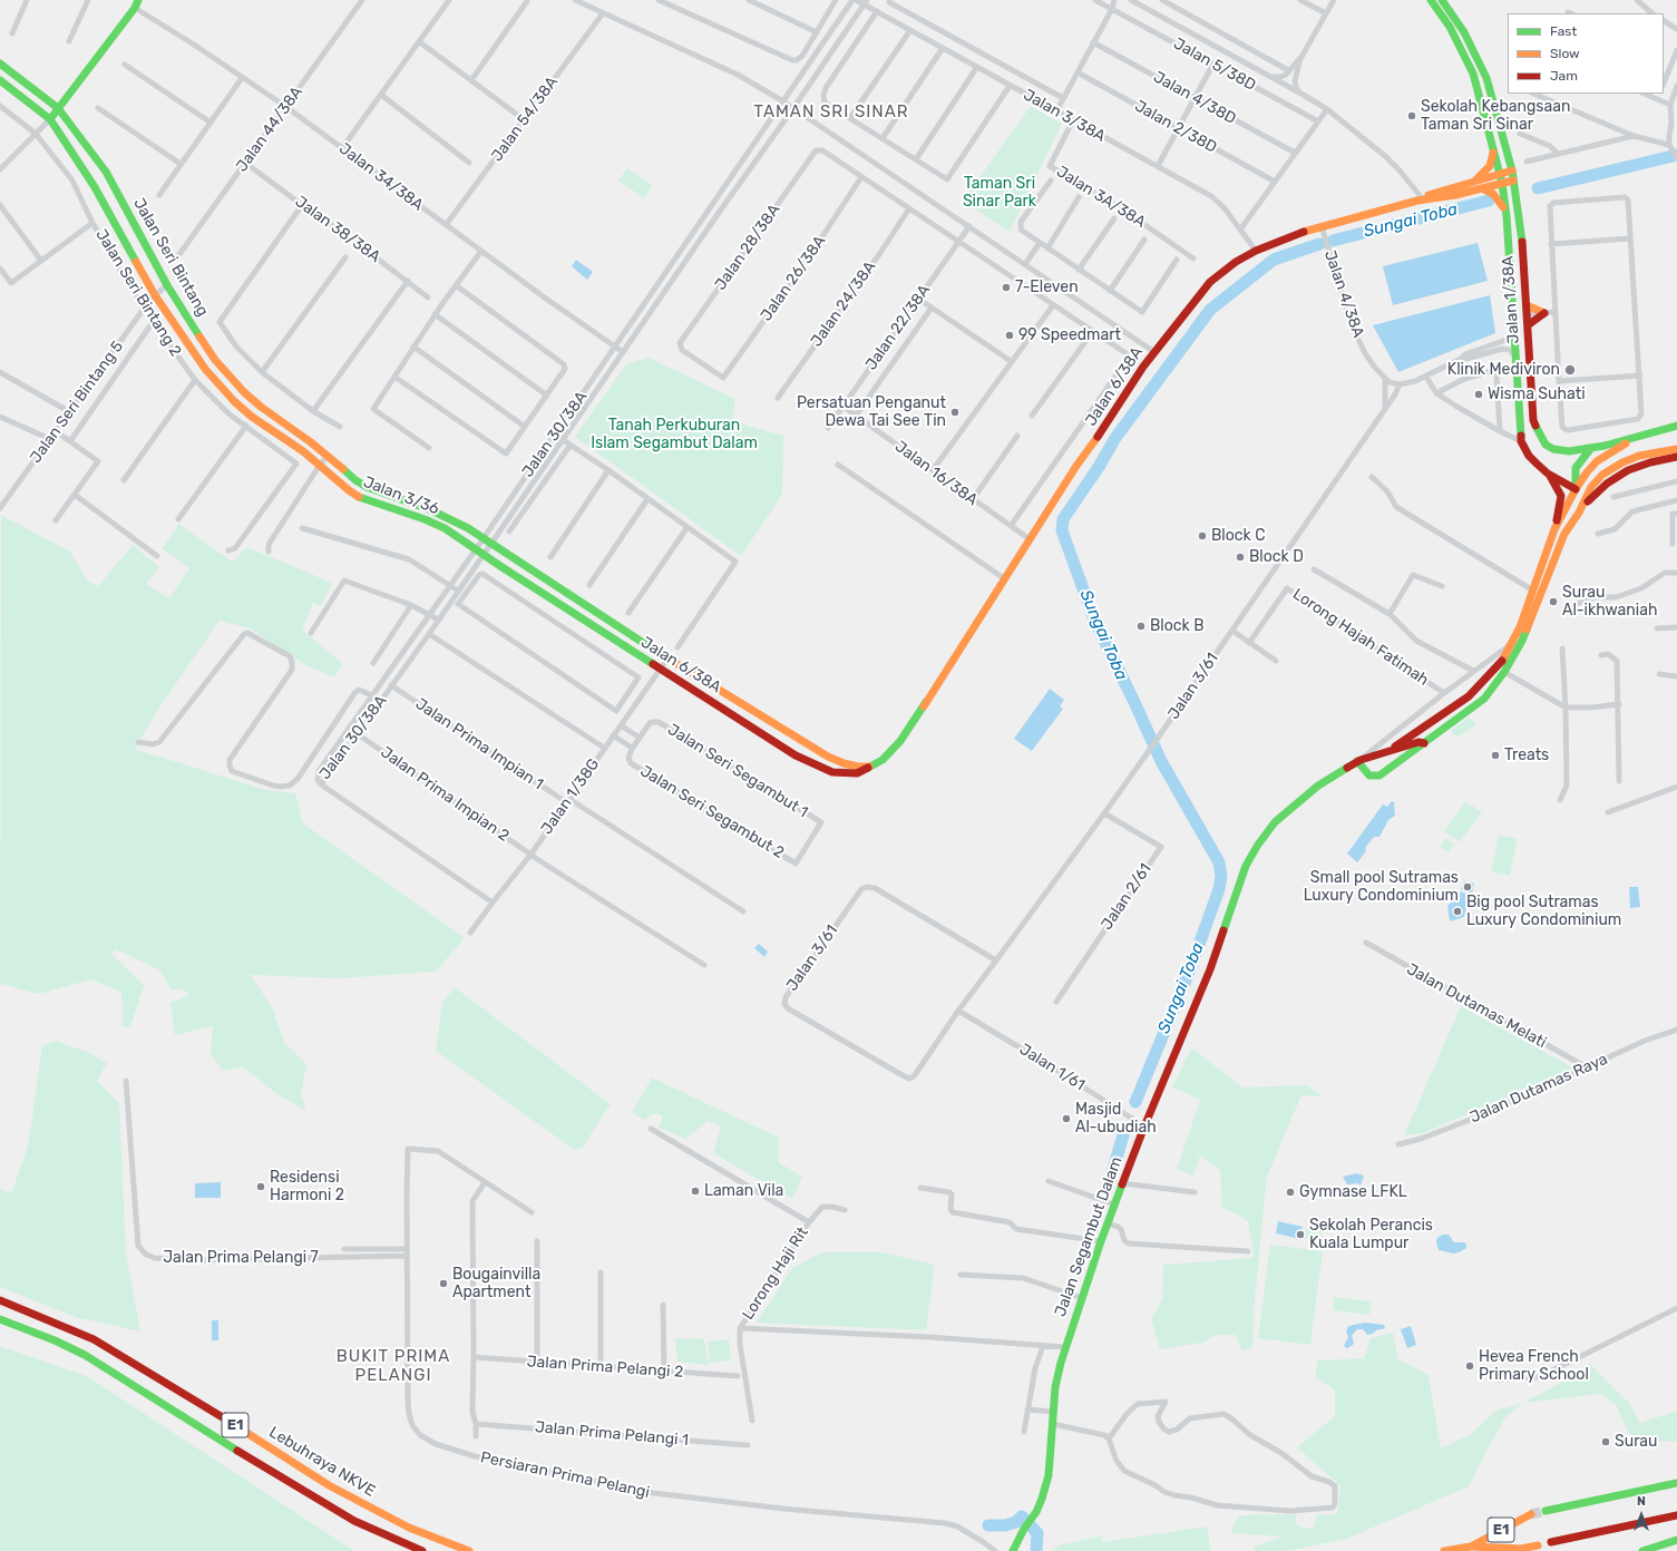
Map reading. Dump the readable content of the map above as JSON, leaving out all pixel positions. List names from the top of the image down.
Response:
{
  "streets": {
    "main road": [
      "Jalan Seri Bintang",
      "Jalan 1/38A",
      "Jalan 6/38A",
      "Jalan 3/36",
      "Jalan Segambut Dalam",
      "E1",
      "Lebuhraya NKVE"
    ],
    "street": [
      "Jalan 5/38D",
      "Jalan 4/38D",
      "Jalan 3/38A",
      "Jalan 54/38A",
      "Jalan 2/38D",
      "Jalan 44/38A",
      "Jalan 34/38A",
      "Jalan 3A/38A",
      "Jalan 38/38A",
      "Jalan 28/38A",
      "Jalan 26/38A",
      "Jalan Seri Bintang 2",
      "Jalan 4/38A",
      "Jalan 24/38A",
      "Jalan 22/38A",
      "Jalan Seri Bintang 5",
      "Jalan 30/38A",
      "Jalan 16/38A",
      "Lorong Hajah Fatimah",
      "Jalan 3/61",
      "Jalan Prima Impian 1",
      "Jalan Seri Segambut 1",
      "Jalan Prima Impian 2",
      "Jalan 1/38G",
      "Jalan Seri Segambut 2",
      "Jalan 2/61",
      "Jalan Dutamas Melati",
      "Jalan 1/61",
      "Jalan Dutamas Raya",
      "Jalan Prima Pelangi 7",
      "Lorong Haji Rit",
      "Jalan Prima Pelangi 2",
      "Jalan Prima Pelangi 1",
      "Persiaran Prima Pelangi"
    ]
  },
  "crossings": [
    ["Jalan 3/38A", "Jalan 3A/38A"],
    ["Jalan 3/38A", "Jalan 6/38A"],
    ["Jalan 3/38A", "Jalan 30/38A"],
    ["Jalan 54/38A", "Jalan 34/38A"],
    ["Jalan 44/38A", "Jalan 34/38A"],
    ["Jalan 44/38A", "Jalan 38/38A"],
    ["Jalan 34/38A", "Jalan 30/38A"],
    ["Jalan 28/38A", "Jalan 26/38A"],
    ["Jalan Seri Bintang", "Jalan Seri Bintang 5"],
    ["Jalan Seri Bintang", "Jalan 3/36"],
    ["Jalan Seri Bintang 2", "Jalan Seri Bintang 5"],
    ["Jalan 4/38A", "Jalan 6/38A"],
    ["Jalan 4/38A", "Jalan 3/61"],
    ["Jalan 1/38A", "Jalan 6/38A"],
    ["Jalan 22/38A", "Jalan 16/38A"],
    ["Jalan 6/38A", "Jalan 30/38A"],
    ["Jalan 6/38A", "Jalan 16/38A"],
    ["Jalan 6/38A", "Jalan 3/36"],
    ["Jalan 6/38A", "Jalan 1/38G"],
    ["Jalan 30/38A", "Jalan 3/36"],
    ["Jalan 30/38A", "Jalan Prima Impian 1"],
    ["Jalan 30/38A", "Jalan Prima Impian 2"],
    ["Jalan 3/61", "Jalan 2/61"],
    ["Jalan 3/61", "Jalan 1/61"],
    ["Jalan Prima Impian 1", "Jalan 1/38G"],
    ["Jalan Seri Segambut 1", "Jalan Seri Segambut 2"],
    ["Jalan Prima Impian 2", "Jalan 1/38G"],
    ["Jalan Dutamas Melati", "Jalan Dutamas Raya"],
    ["Jalan 1/61", "Jalan Segambut Dalam"],
    ["Jalan Prima Pelangi 7", "Persiaran Prima Pelangi"]
  ],
  "districts": ["TAMAN SRI SINAR", "BUKIT PRIMA PELANGI"],
  "water": ["Sungai Toba"],
  "parks": ["Taman Sri Sinar Park", "Tanah Perkuburan Islam Segambut Dalam"],
  "places": [
    "Sekolah Kebangsaan Taman Sri Sinar",
    "7-Eleven",
    "99 Speedmart",
    "Klinik Mediviron",
    "Wisma Suhati",
    "Persatuan Penganut Dewa Tai See Tin",
    "Block C",
    "Block D",
    "Surau Al-ikhwaniah",
    "Block B",
    "Treats",
    "Small pool Sutramas Luxury Condominium",
    "Big pool Sutramas Luxury Condominium",
    "Masjid Al-ubudiah",
    "Residensi Harmoni 2",
    "Laman Vila",
    "Gymnase LFKL",
    "Sekolah Perancis Kuala Lumpur",
    "Bougainvilla Apartment",
    "Hevea French Primary School",
    "Surau"
  ],
  "legend": ["Fast", "Slow", "Jam"],
  "north": "top"
}
